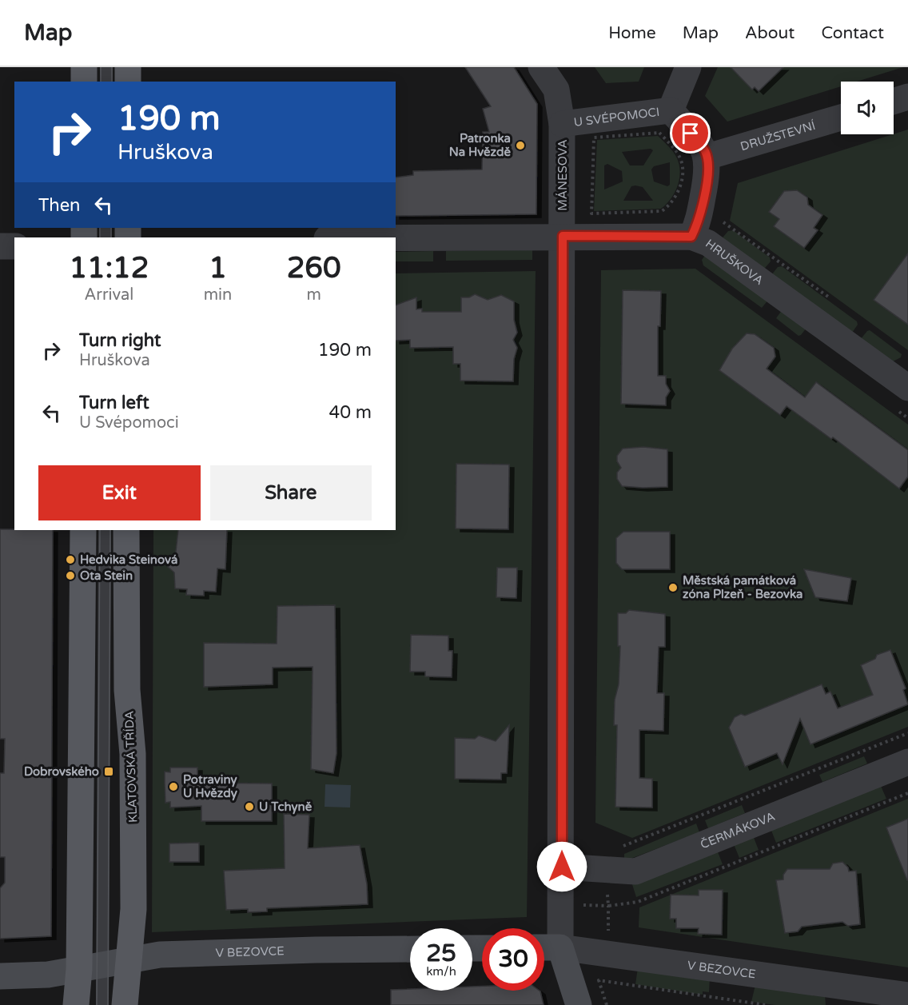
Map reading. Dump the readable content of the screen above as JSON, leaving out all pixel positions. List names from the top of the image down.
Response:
{
  "streets": {
    "main road": ["KLATOVSKÁ TŘÍDA"],
    "street": [
      "U SVÉPOMOCI",
      "DRUŽSTEVNÍ",
      "MÁNESOVA",
      "HRUŠKOVA",
      "ČERMÁKOVA",
      "V BEZOVCE"
    ]
  },
  "crossings": [
    ["U SVÉPOMOCI", "DRUŽSTEVNÍ"],
    ["U SVÉPOMOCI", "MÁNESOVA"],
    ["MÁNESOVA", "HRUŠKOVA"],
    ["MÁNESOVA", "ČERMÁKOVA"],
    ["MÁNESOVA", "V BEZOVCE"],
    ["KLATOVSKÁ TŘÍDA", "V BEZOVCE"]
  ],
  "places": {
    "other": [
      "Patronka Na Hvězdě",
      "Hedvika Steinová",
      "Ota Stein",
      "Městská památková zóna Plzeň - Bezovka",
      "Potraviny U Hvězdy",
      "U Tchyně"
    ],
    "transit": ["Dobrovského"]
  },
  "page": {
    "header": "Map",
    "nav": [
      "Home",
      "Map",
      "About",
      "Contact"
    ],
    "turn": ["190 m", "Hruškova"],
    "then": "Then",
    "eta": [
      "11:12",
      "Arrival",
      "1",
      "min",
      "260",
      "m"
    ],
    "list": [
      {
        "name": "Turn right",
        "note": "Hruškova",
        "value": "190 m"
      },
      {
        "name": "Turn left",
        "note": "U Svépomoci",
        "value": "40 m"
      }
    ],
    "buttons": ["Exit", "Share"],
    "speed": "25 km/h",
    "limit": "30"
  }
}
